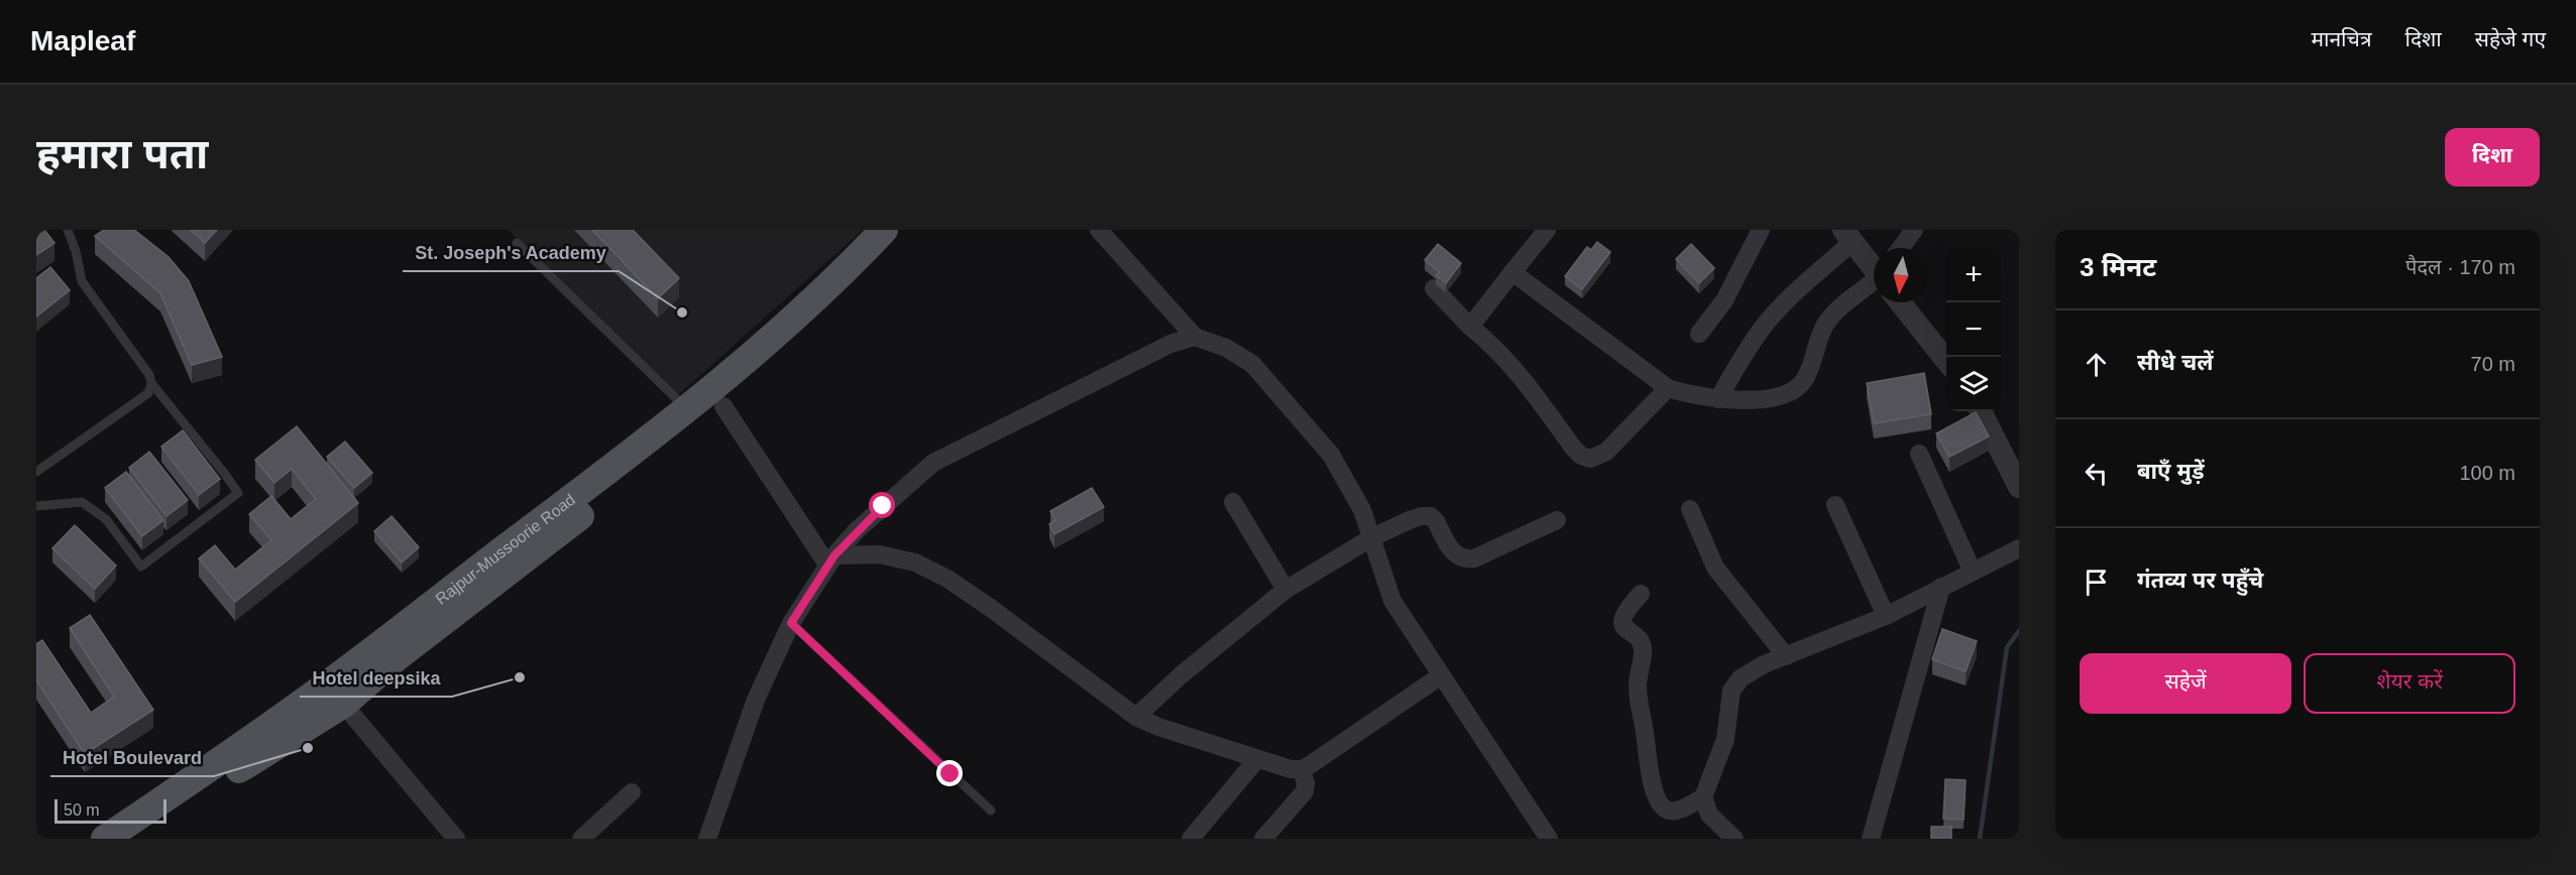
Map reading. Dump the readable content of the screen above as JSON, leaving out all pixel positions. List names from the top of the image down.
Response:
{
  "streets": {
    "main road": ["Rajpur-Mussoorie Road"]
  },
  "places": ["St. Joseph's Academy", "Hotel deepsika", "Hotel Boulevard"],
  "scale_bar": "50 m",
  "north": "bottom",
  "page": {
    "header": "Mapleaf",
    "nav": ["मानचित्र", "दिशा", "सहेजे गए"],
    "buttons": [
      "दिशा",
      ["सहेजें", "शेयर करें"]
    ],
    "title": "हमारा पता",
    "heading": ["3 मिनट", "पैदल · 170 m"],
    "map_buttons": ["+", "−"],
    "list": [
      ["सीधे चलें", "70 m"],
      ["बाएँ मुड़ें", "100 m"],
      "गंतव्य पर पहुँचे"
    ],
    "scale": "50 m"
  }
}
